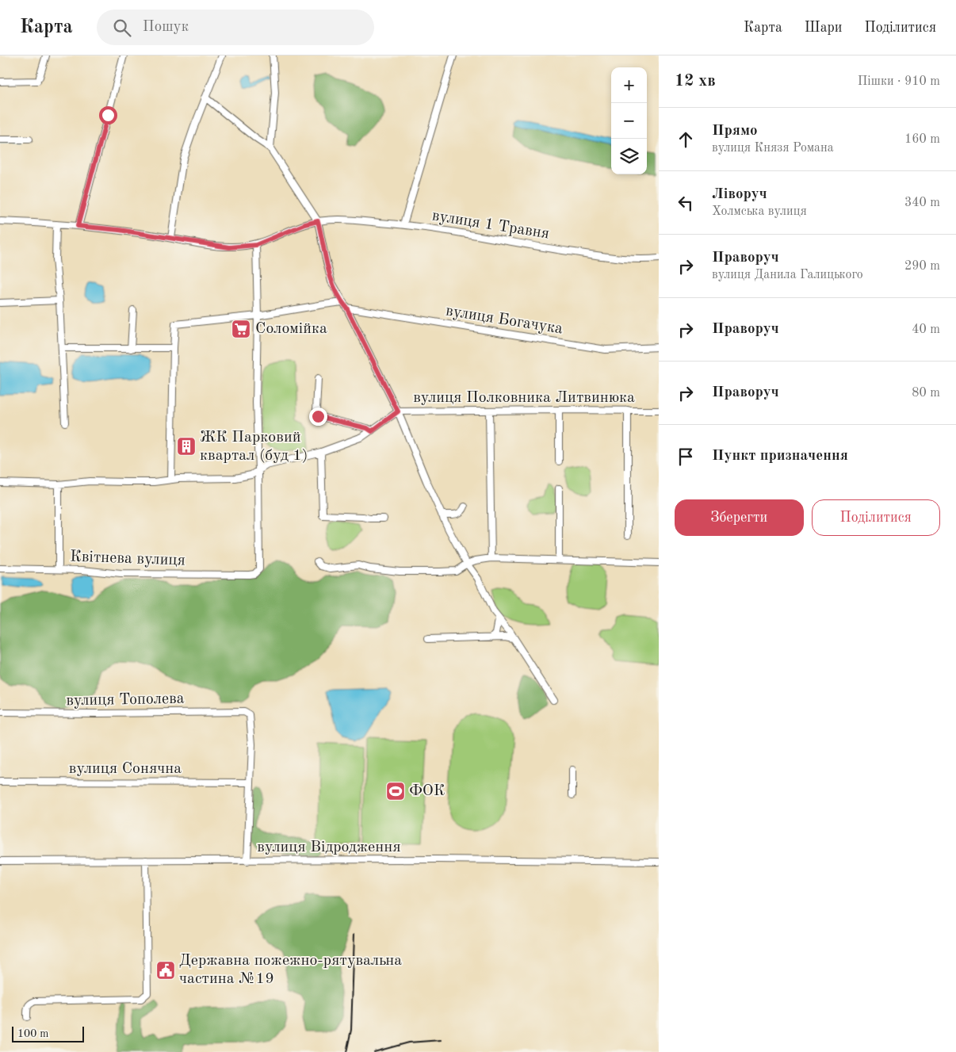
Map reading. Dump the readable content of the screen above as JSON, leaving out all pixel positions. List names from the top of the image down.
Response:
{
  "streets": {
    "street": [
      "вулиця 1 Травня",
      "вулиця Богачука",
      "вулиця Полковника Литвинюка",
      "Квітнева вулиця",
      "вулиця Тополева",
      "вулиця Сонячна",
      "вулиця Відродження"
    ]
  },
  "crossings": [
    ["вулиця Полковника Литвинюка", "Квітнева вулиця"],
    ["вулиця Тополева", "вулиця Сонячна"]
  ],
  "places": {
    "supermarket": ["Соломійка"],
    "building": ["ЖК Парковий квартал (буд 1)"],
    "sports": ["ФОК"],
    "public building": ["Державна пожежно-рятувальна частина №19"]
  },
  "scale_bar": "100 m",
  "page": {
    "header": "Карта",
    "search": "Пошук",
    "nav": ["Карта", "Шари", "Поділитися"],
    "heading": ["12 хв", "Пішки · 910 m"],
    "map_buttons": ["+", "−"],
    "list": [
      ["Прямо", "вулиця Князя Романа", "160 m"],
      ["Ліворуч", "Холмська вулиця", "340 m"],
      ["Праворуч", "вулиця Данила Галицького", "290 m"],
      ["Праворуч", "40 m"],
      ["Праворуч", "80 m"],
      "Пункт призначення"
    ],
    "buttons": ["Зберегти", "Поділитися"],
    "scale": "100 m"
  }
}
